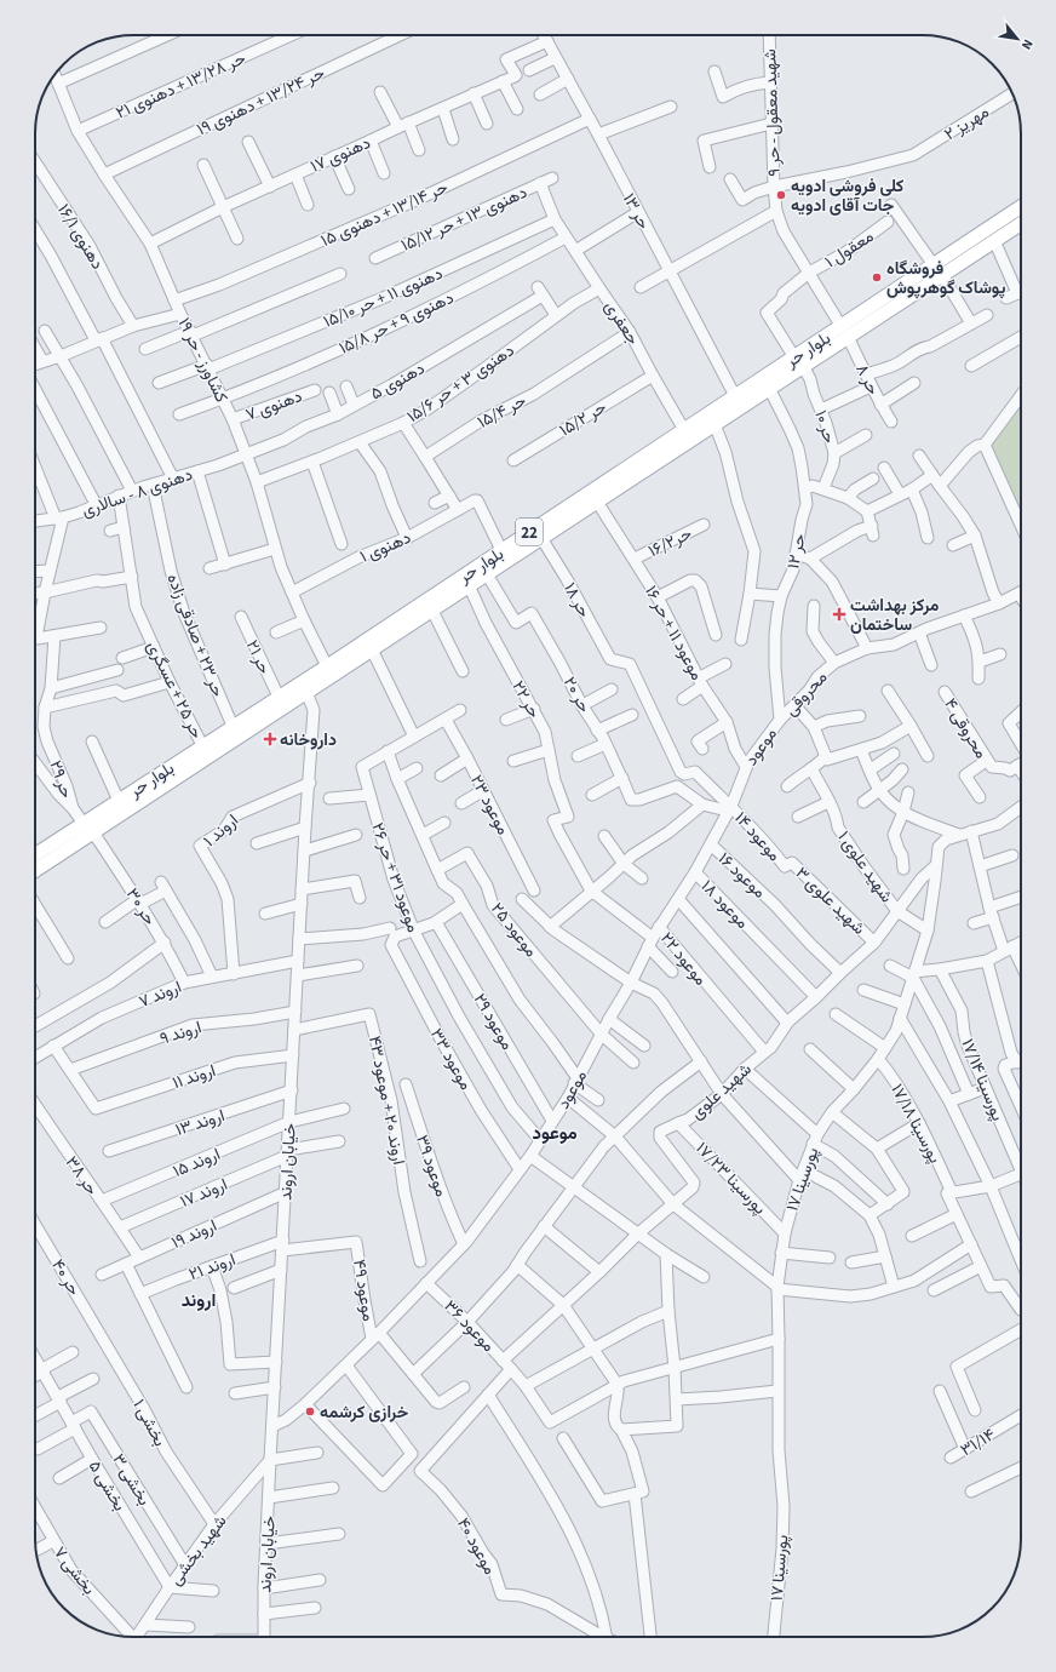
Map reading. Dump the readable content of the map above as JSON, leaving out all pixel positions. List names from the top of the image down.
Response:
{
  "streets": {
    "main road": ["بلوار حر", "22"],
    "street": [
      "حر ۱۳/۲۸ + دهنوی ۲۱",
      "حر ۱۳/۲۴ + دهنوی ۱۹",
      "شهید معقول - حر ۹",
      "مهریز ۲",
      "دهنوی ۱۷",
      "حر ۱۳",
      "حر ۱۳/۱۴ + دهنوی ۱۵",
      "دهنوی ۱۳ + حر ۱۵/۱۲",
      "دهنوی ۱۶/۱",
      "معقول ۱",
      "دهنوی ۱۱ + حر ۱۵/۱۰",
      "دهنوی ۹ + حر ۱۵/۸",
      "جعفری",
      "کشاورز - حر ۱۹",
      "حر ۸",
      "دهنوی ۵",
      "دهنوی ۳ + حر ۱۵/۶",
      "دهنوی ۷",
      "حر ۱۵/۴",
      "حر ۱۵/۲",
      "حر ۱۰",
      "دهنوی ۸ - سالاری",
      "حر۱۶/۲",
      "دهنوی ۱",
      "حر ۱۲",
      "حر ۱۸",
      "موعود ۱۱ + حر ۱۶",
      "حر ۲۳ + صادقی زاده",
      "حر ۲۱",
      "حر ۲۵ + عسگری",
      "محروقی",
      "حر ۲۰",
      "حر ۲۲",
      "محروقی ۴",
      "موعود",
      "حر ۲۹",
      "موعود ۲۳",
      "اروند ۱",
      "موعود ۱۴",
      "شهید علوی ۱",
      "موعود ۱۶",
      "موعود ۳۱ + حر ۲۶",
      "شهید علوی ۳",
      "موعود ۱۸",
      "حر ۳۰",
      "موعود ۲۵",
      "موعود ۲۲",
      "اروند ۷",
      "موعود ۲۹",
      "اروند ۹",
      "موعود ۳۳",
      "اروند ۱۱",
      "پورسینا ۱۷/۱۴",
      "شهید علوی",
      "اروند ۲۰ + موعود ۴۳",
      "اروند ۱۳",
      "پورسینا ۱۷/۱۸",
      "اروند ۱۵",
      "خیابان اروند",
      "موعود ۳۹",
      "حر ۳۸",
      "پورسینا ۱۷/۲۳",
      "پورسینا ۱۷",
      "اروند ۱۷",
      "اروند ۱۹",
      "اروند ۲۱",
      "حر ۴۰",
      "موعود ۴۹",
      "موعود ۳۶",
      "بخشی ۱",
      "۳۱/۱۴",
      "بخشی ۳",
      "بخشی ۵",
      "موعود ۴۰",
      "شهید بخشی",
      "بخشی ۷"
    ]
  },
  "crossings": [
    ["حر ۱۳/۲۸ + دهنوی ۲۱", "کشاورز - حر ۱۹"],
    ["حر ۱۳/۲۴ + دهنوی ۱۹", "کشاورز - حر ۱۹"],
    ["شهید معقول - حر ۹", "مهریز ۲"],
    ["شهید معقول - حر ۹", "معقول ۱"],
    ["شهید معقول - حر ۹", "بلوار حر"],
    ["شهید معقول - حر ۹", "حر ۸"],
    ["دهنوی ۱۷", "کشاورز - حر ۱۹"],
    ["حر ۱۳", "حر ۱۳/۱۴ + دهنوی ۱۵"],
    ["حر ۱۳", "بلوار حر"],
    ["حر ۱۳/۱۴ + دهنوی ۱۵", "کشاورز - حر ۱۹"],
    ["دهنوی ۱۳ + حر ۱۵/۱۲", "جعفری"],
    ["معقول ۱", "حر ۱۰"],
    ["دهنوی ۱۱ + حر ۱۵/۱۰", "جعفری"],
    ["دهنوی ۱۱ + حر ۱۵/۱۰", "کشاورز - حر ۱۹"],
    ["دهنوی ۹ + حر ۱۵/۸", "جعفری"],
    ["دهنوی ۹ + حر ۱۵/۸", "کشاورز - حر ۱۹"],
    ["جعفری", "بلوار حر"],
    ["جعفری", "دهنوی ۳ + حر ۱۵/۶"],
    ["جعفری", "حر ۱۵/۴"],
    ["جعفری", "حر ۱۵/۲"],
    ["بلوار حر", "کشاورز - حر ۱۹"],
    ["بلوار حر", "حر ۸"],
    ["بلوار حر", "حر ۱۰"],
    ["بلوار حر", "دهنوی ۱"],
    ["بلوار حر", "حر ۱۲"],
    ["بلوار حر", "حر ۱۸"],
    ["بلوار حر", "موعود ۱۱ + حر ۱۶"],
    ["بلوار حر", "حر ۲۳ + صادقی زاده"],
    ["بلوار حر", "حر ۲۱"],
    ["بلوار حر", "حر ۲۵ + عسگری"],
    ["بلوار حر", "حر ۲۰"],
    ["بلوار حر", "حر ۲۲"],
    ["بلوار حر", "حر ۳۰"],
    ["بلوار حر", "خیابان اروند"],
    ["کشاورز - حر ۱۹", "دهنوی ۵"],
    ["کشاورز - حر ۱۹", "دهنوی ۳ + حر ۱۵/۶"],
    ["کشاورز - حر ۱۹", "دهنوی ۷"],
    ["کشاورز - حر ۱۹", "دهنوی ۸ - سالاری"],
    ["کشاورز - حر ۱۹", "دهنوی ۱"],
    ["دهنوی ۵", "دهنوی ۳ + حر ۱۵/۶"],
    ["دهنوی ۵", "دهنوی ۸ - سالاری"],
    ["دهنوی ۸ - سالاری", "حر ۲۳ + صادقی زاده"],
    ["دهنوی ۸ - سالاری", "حر ۲۵ + عسگری"],
    ["حر۱۶/۲", "موعود ۱۱ + حر ۱۶"],
    ["حر ۱۲", "محروقی"],
    ["حر ۱۲", "موعود"],
    ["حر ۱۸", "موعود ۱۴"],
    ["موعود ۱۱ + حر ۱۶", "موعود"],
    ["محروقی", "موعود"],
    ["موعود", "موعود ۱۴"],
    ["موعود", "موعود ۱۶"],
    ["موعود", "موعود ۳۱ + حر ۲۶"],
    ["موعود", "موعود ۱۸"],
    ["موعود", "موعود ۲۵"],
    ["موعود", "موعود ۲۲"],
    ["موعود", "موعود ۲۹"],
    ["موعود", "موعود ۳۳"],
    ["موعود", "خیابان اروند"],
    ["موعود", "موعود ۳۹"],
    ["موعود", "موعود ۴۹"],
    ["موعود", "موعود ۳۶"],
    ["حر ۲۹", "حر ۳۰"],
    ["موعود ۲۳", "موعود ۳۱ + حر ۲۶"],
    ["اروند ۱", "اروند ۷"],
    ["اروند ۱", "خیابان اروند"],
    ["موعود ۱۴", "شهید علوی ۳"],
    ["شهید علوی ۱", "شهید علوی"],
    ["موعود ۱۶", "شهید علوی"],
    ["موعود ۳۱ + حر ۲۶", "موعود ۳۳"],
    ["شهید علوی ۳", "شهید علوی"],
    ["موعود ۱۸", "شهید علوی"],
    ["حر ۳۰", "اروند ۷"],
    ["موعود ۲۲", "شهید علوی"],
    ["اروند ۷", "خیابان اروند"],
    ["اروند ۹", "اروند ۱۱"],
    ["اروند ۹", "خیابان اروند"],
    ["اروند ۱۱", "خیابان اروند"],
    ["شهید علوی", "پورسینا ۱۷/۲۳"],
    ["شهید علوی", "پورسینا ۱۷"],
    ["شهید علوی", "موعود ۳۶"],
    ["اروند ۲۰ + موعود ۴۳", "خیابان اروند"],
    ["اروند ۱۳", "خیابان اروند"],
    ["پورسینا ۱۷/۱۸", "پورسینا ۱۷"],
    ["اروند ۱۵", "خیابان اروند"],
    ["اروند ۱۵", "حر ۳۸"],
    ["خیابان اروند", "اروند ۱۷"],
    ["خیابان اروند", "اروند ۱۹"],
    ["خیابان اروند", "اروند ۲۱"],
    ["خیابان اروند", "شهید بخشی"],
    ["حر ۳۸", "اروند ۱۷"],
    ["حر ۳۸", "اروند ۱۹"],
    ["پورسینا ۱۷/۲۳", "پورسینا ۱۷"],
    ["اروند ۲۱", "موعود ۴۹"],
    ["حر ۴۰", "بخشی ۱"],
    ["بخشی ۱", "شهید بخشی"],
    ["بخشی ۳", "بخشی ۵"],
    ["بخشی ۳", "شهید بخشی"],
    ["بخشی ۵", "شهید بخشی"]
  ],
  "districts": ["موعود", "اروند"],
  "places": {
    "other": ["کلی فروشی ادویه جات آقای ادویه", "فروشگاه پوشاک گوهرپوش", "خرازی کرشمه"],
    "health": ["مرکز بهداشت ساختمان", "داروخانه"]
  },
  "north": "bottom right"
}
